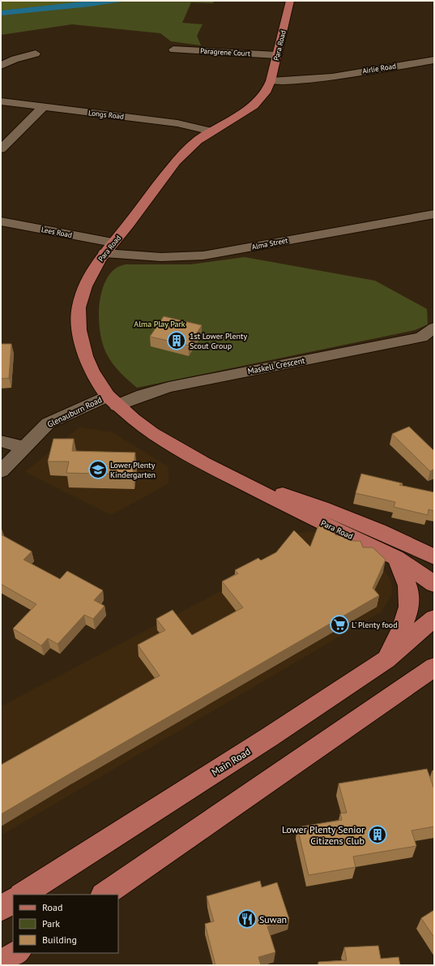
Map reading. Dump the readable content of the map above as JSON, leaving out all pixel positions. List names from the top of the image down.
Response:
{
  "streets": {
    "main road": ["Para Road", "Main Road"],
    "street": [
      "Paragrene Court",
      "Airlie Road",
      "Longs Road",
      "Lees Road",
      "Alma Street",
      "Maskell Crescent",
      "Glenauburn Road"
    ]
  },
  "crossings": [
    ["Para Road", "Paragrene Court"],
    ["Para Road", "Airlie Road"],
    ["Para Road", "Longs Road"],
    ["Para Road", "Lees Road"],
    ["Para Road", "Alma Street"],
    ["Para Road", "Maskell Crescent"],
    ["Para Road", "Glenauburn Road"],
    ["Maskell Crescent", "Glenauburn Road"]
  ],
  "parks": ["Alma Play Park"],
  "places": {
    "building": ["1st Lower Plenty Scout Group", "Lower Plenty Senior Citizens Club"],
    "school or university": ["Lower Plenty Kindergarten"],
    "supermarket": ["L' Plenty food"],
    "restaurant": ["Suwan"]
  },
  "legend": ["Road", "Park", "Building"]
}
